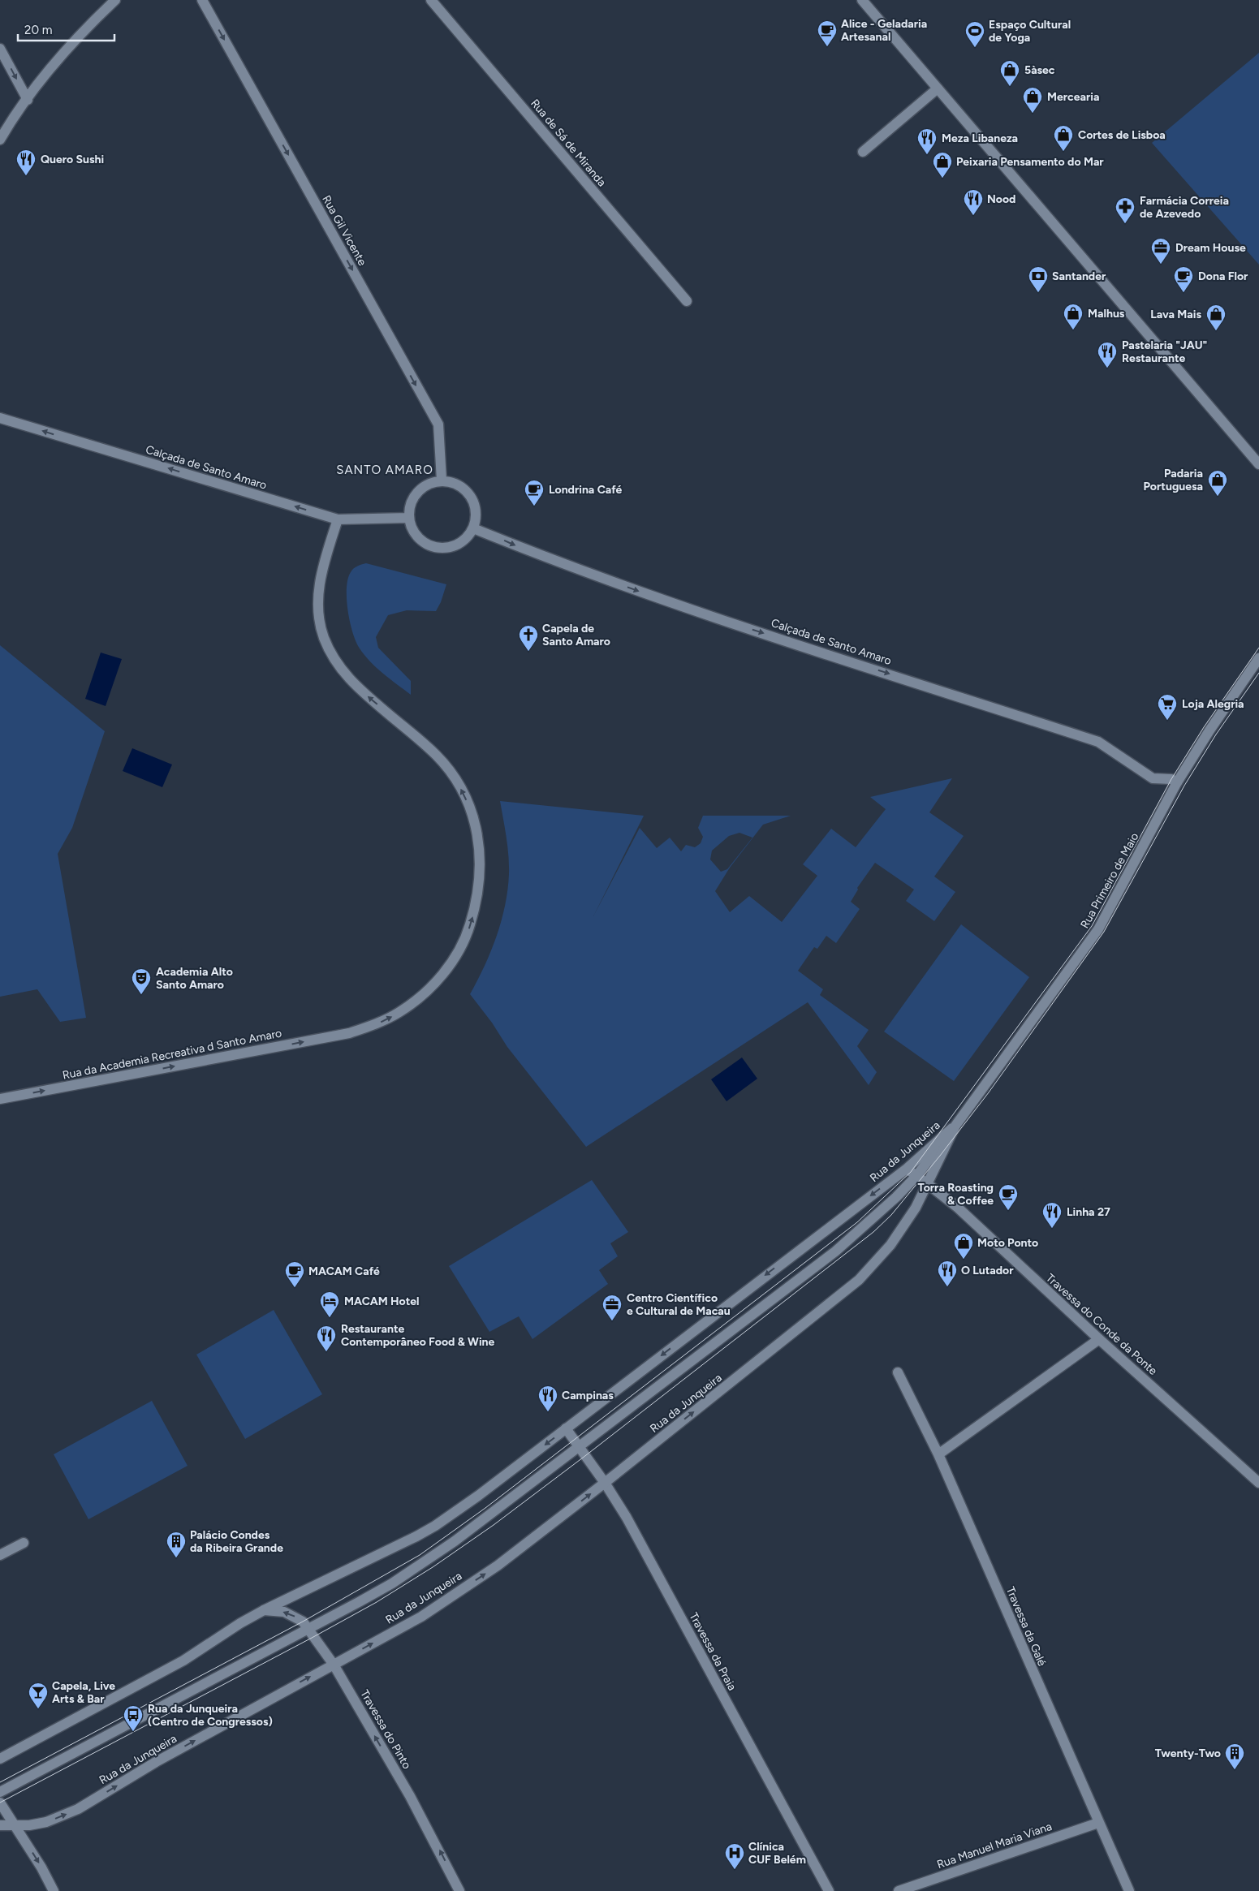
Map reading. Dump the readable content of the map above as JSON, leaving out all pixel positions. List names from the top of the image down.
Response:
{
  "streets": {
    "street": [
      "Rua de Sá de Miranda",
      "Rua Gil Vicente",
      "Calçada de Santo Amaro",
      "Rua Primeiro de Maio",
      "Rua da Academia Recreativa d Santo Amaro",
      "Rua da Junqueira",
      "Travessa do Conde da Ponte",
      "Travessa da Galé",
      "Travessa da Praia",
      "Travessa do Pinto",
      "Rua Manuel Maria Viana"
    ]
  },
  "crossings": [
    ["Rua Gil Vicente", "Calçada de Santo Amaro"],
    ["Calçada de Santo Amaro", "Rua Primeiro de Maio"],
    ["Calçada de Santo Amaro", "Rua da Academia Recreativa d Santo Amaro"],
    ["Rua Primeiro de Maio", "Rua da Junqueira"],
    ["Rua da Junqueira", "Travessa do Conde da Ponte"],
    ["Rua da Junqueira", "Travessa da Praia"],
    ["Rua da Junqueira", "Travessa do Pinto"],
    ["Travessa da Galé", "Rua Manuel Maria Viana"]
  ],
  "one_way": ["Rua Gil Vicente", "Travessa do Pinto"],
  "districts": ["SANTO AMARO"],
  "places": {
    "cafe": [
      "Alice - Geladaria Artesanal",
      "Dona Flor",
      "Londrina Café",
      "Torra Roasting & Coffee",
      "MACAM Café"
    ],
    "sports": ["Espaço Cultural de Yoga"],
    "shop": [
      "5àsec",
      "Mercearia",
      "Cortes de Lisboa",
      "Peixaria Pensamento do Mar",
      "Malhus",
      "Lava Mais",
      "Padaria Portuguesa",
      "Moto Ponto"
    ],
    "restaurant": [
      "Meza Libaneza",
      "Quero Sushi",
      "Nood",
      "Pastelaria \"JAU\" Restaurante",
      "Linha 27",
      "O Lutador",
      "Restaurante Contemporâneo Food & Wine",
      "Campinas"
    ],
    "pharmacy": ["Farmácia Correia de Azevedo"],
    "office": ["Dream House", "Centro Científico e Cultural de Macau"],
    "bank": ["Santander"],
    "church": ["Capela de Santo Amaro"],
    "supermarket": ["Loja Alegria"],
    "theatre": ["Academia Alto Santo Amaro"],
    "hotel": ["MACAM Hotel"],
    "building": ["Palácio Condes da Ribeira Grande", "Twenty-Two"],
    "bar": ["Capela, Live Arts & Bar"],
    "bus stop": ["Rua da Junqueira (Centro de Congressos)"],
    "hospital": ["Clínica CUF Belém"]
  },
  "scale_bar": "20 m"
}
